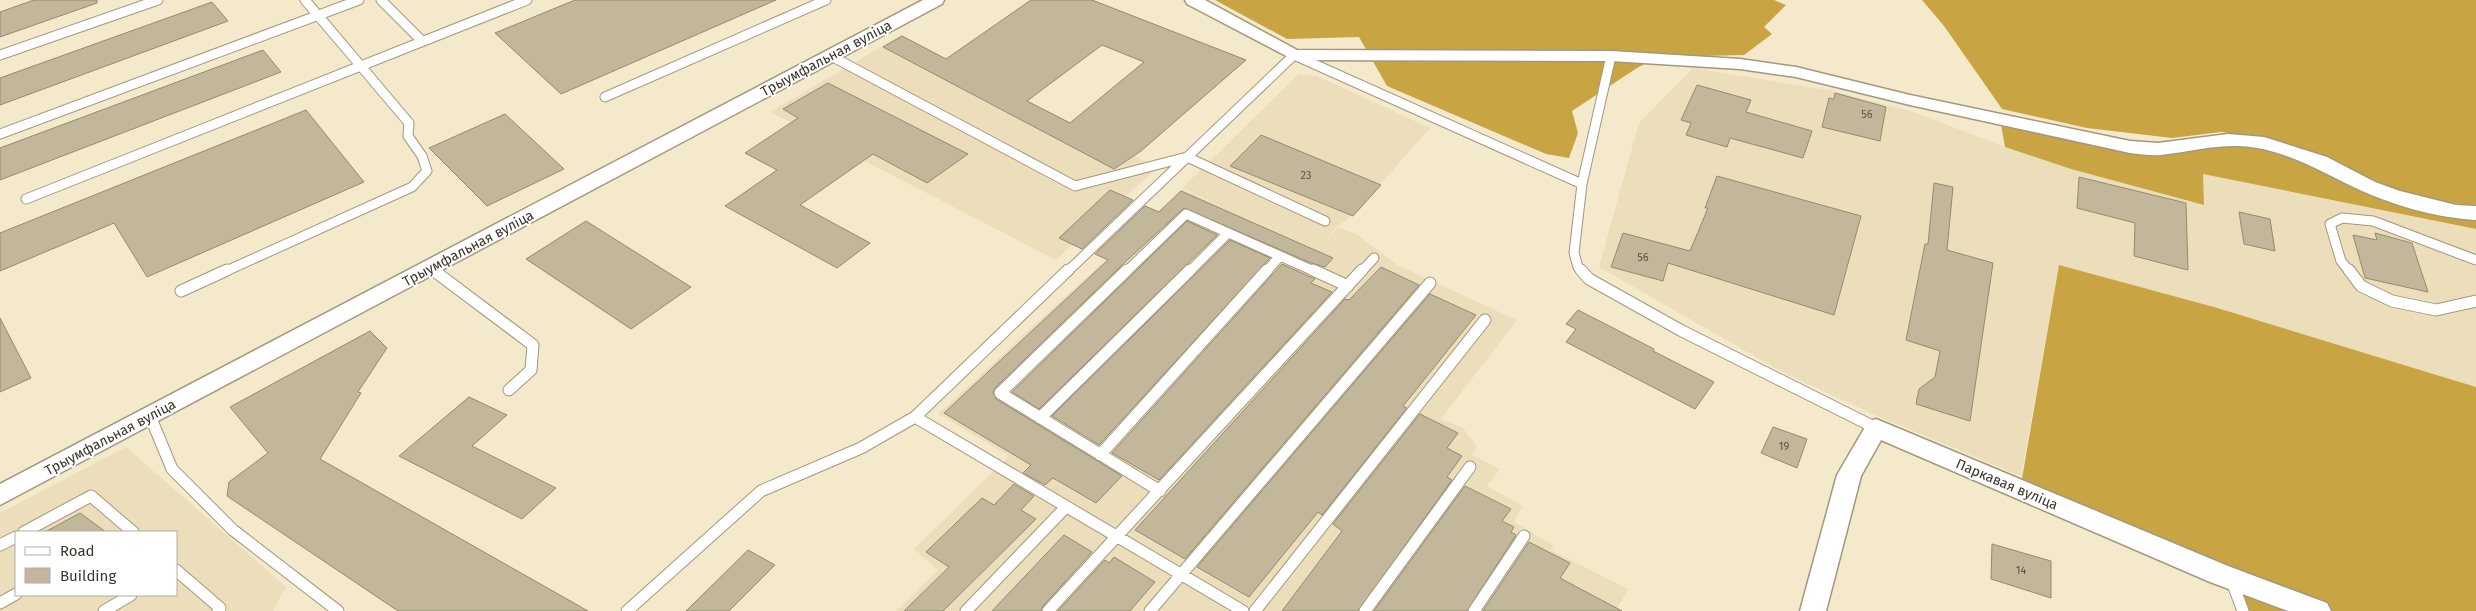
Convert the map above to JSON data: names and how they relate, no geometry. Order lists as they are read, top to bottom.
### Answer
{
  "streets": {
    "street": ["Трыумфальная вуліца", "Паркавая вуліца"]
  },
  "house_numbers": [
    "56",
    "23",
    "56",
    "19",
    "14"
  ],
  "legend": ["Road", "Building"]
}
